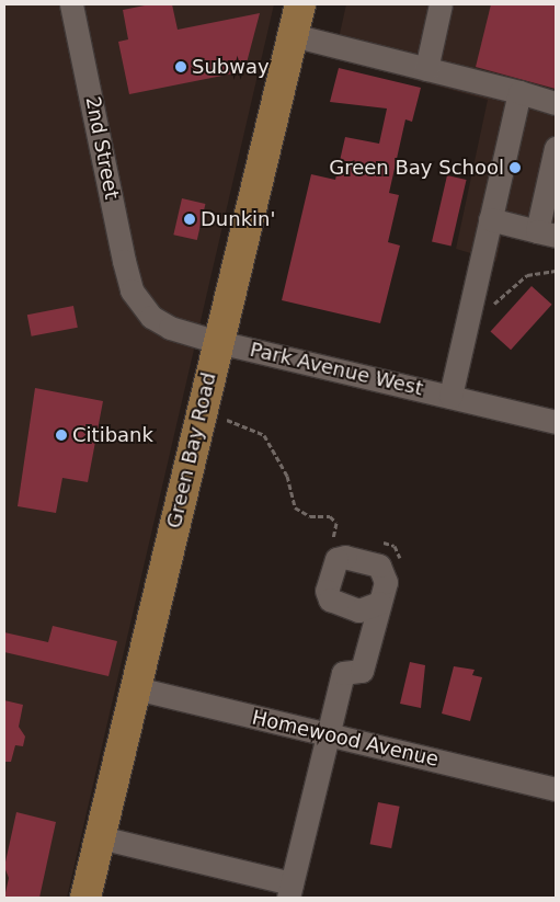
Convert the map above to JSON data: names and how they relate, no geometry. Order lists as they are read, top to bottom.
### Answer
{
  "streets": {
    "main road": ["Green Bay Road"],
    "street": ["2nd Street", "Park Avenue West", "Homewood Avenue"]
  },
  "crossings": [
    ["2nd Street", "Park Avenue West"],
    ["Park Avenue West", "Green Bay Road"],
    ["Green Bay Road", "Homewood Avenue"]
  ],
  "places": [
    "Subway",
    "Green Bay School",
    "Dunkin'",
    "Citibank"
  ]
}
